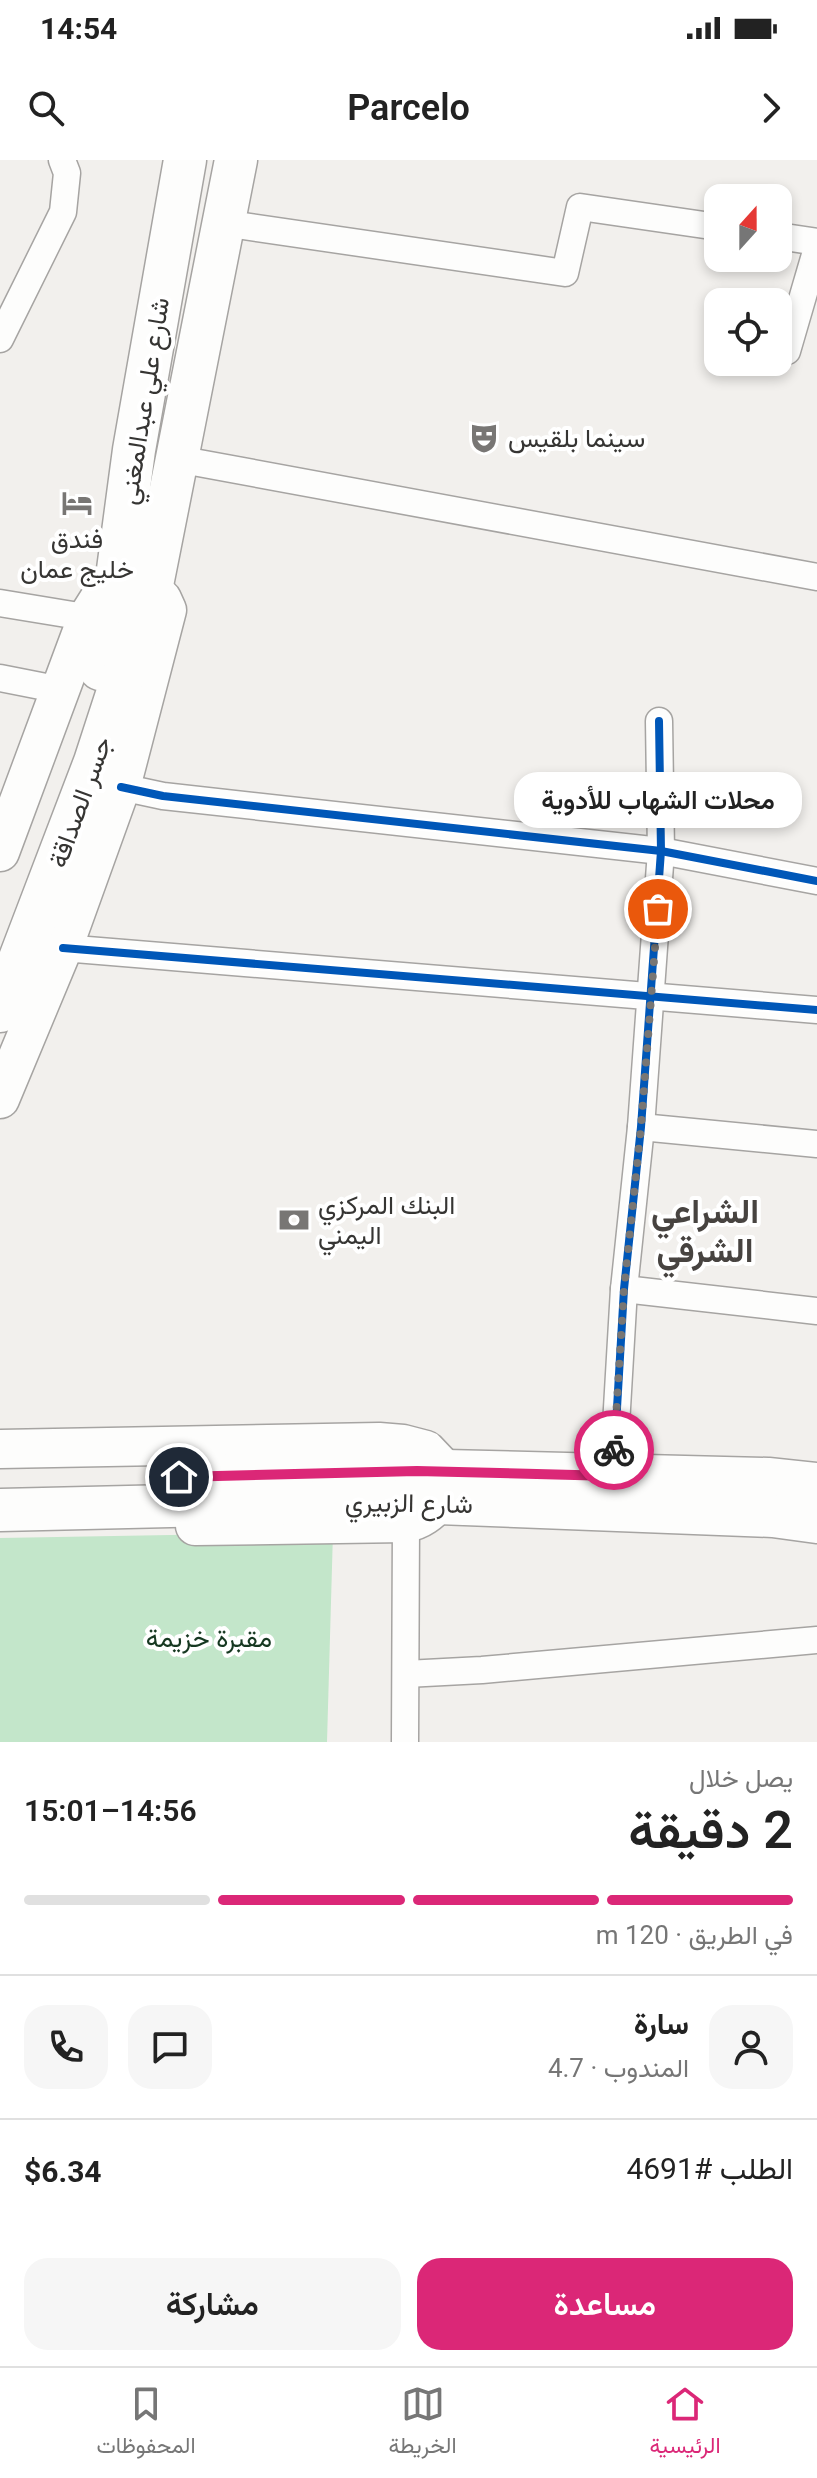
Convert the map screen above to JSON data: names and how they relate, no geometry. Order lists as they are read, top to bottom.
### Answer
{
  "streets": {
    "main road": ["شارع علي عبدالمغني", "جسر الصداقة", "شارع الزبيري"]
  },
  "crossings": [
    ["شارع علي عبدالمغني", "جسر الصداقة"]
  ],
  "districts": ["الشراعي الشرقي"],
  "parks": ["مقبرة خزيمة"],
  "places": {
    "theatre": ["سينما بلقيس"],
    "hotel": ["فندق خليج عمان"],
    "other": ["محلات الشهاب للأدوية"],
    "bank": ["البنك المركزي اليمني"]
  },
  "north": "top",
  "page": {
    "status": "14:54",
    "header": "Parcelo",
    "bubble": "محلات الشهاب للأدوية",
    "heading": ["2 دقيقة", "يصل خلال", "14:56–15:01"],
    "panel": [
      "سارة",
      "المندوب · 4.7",
      "الطلب #4691",
      "$6.34"
    ],
    "bar": "في الطريق · 120 m",
    "buttons": ["مساعدة", "مشاركة"],
    "tabs": ["الرئيسية", "الخريطة", "المحفوظات"]
  }
}
